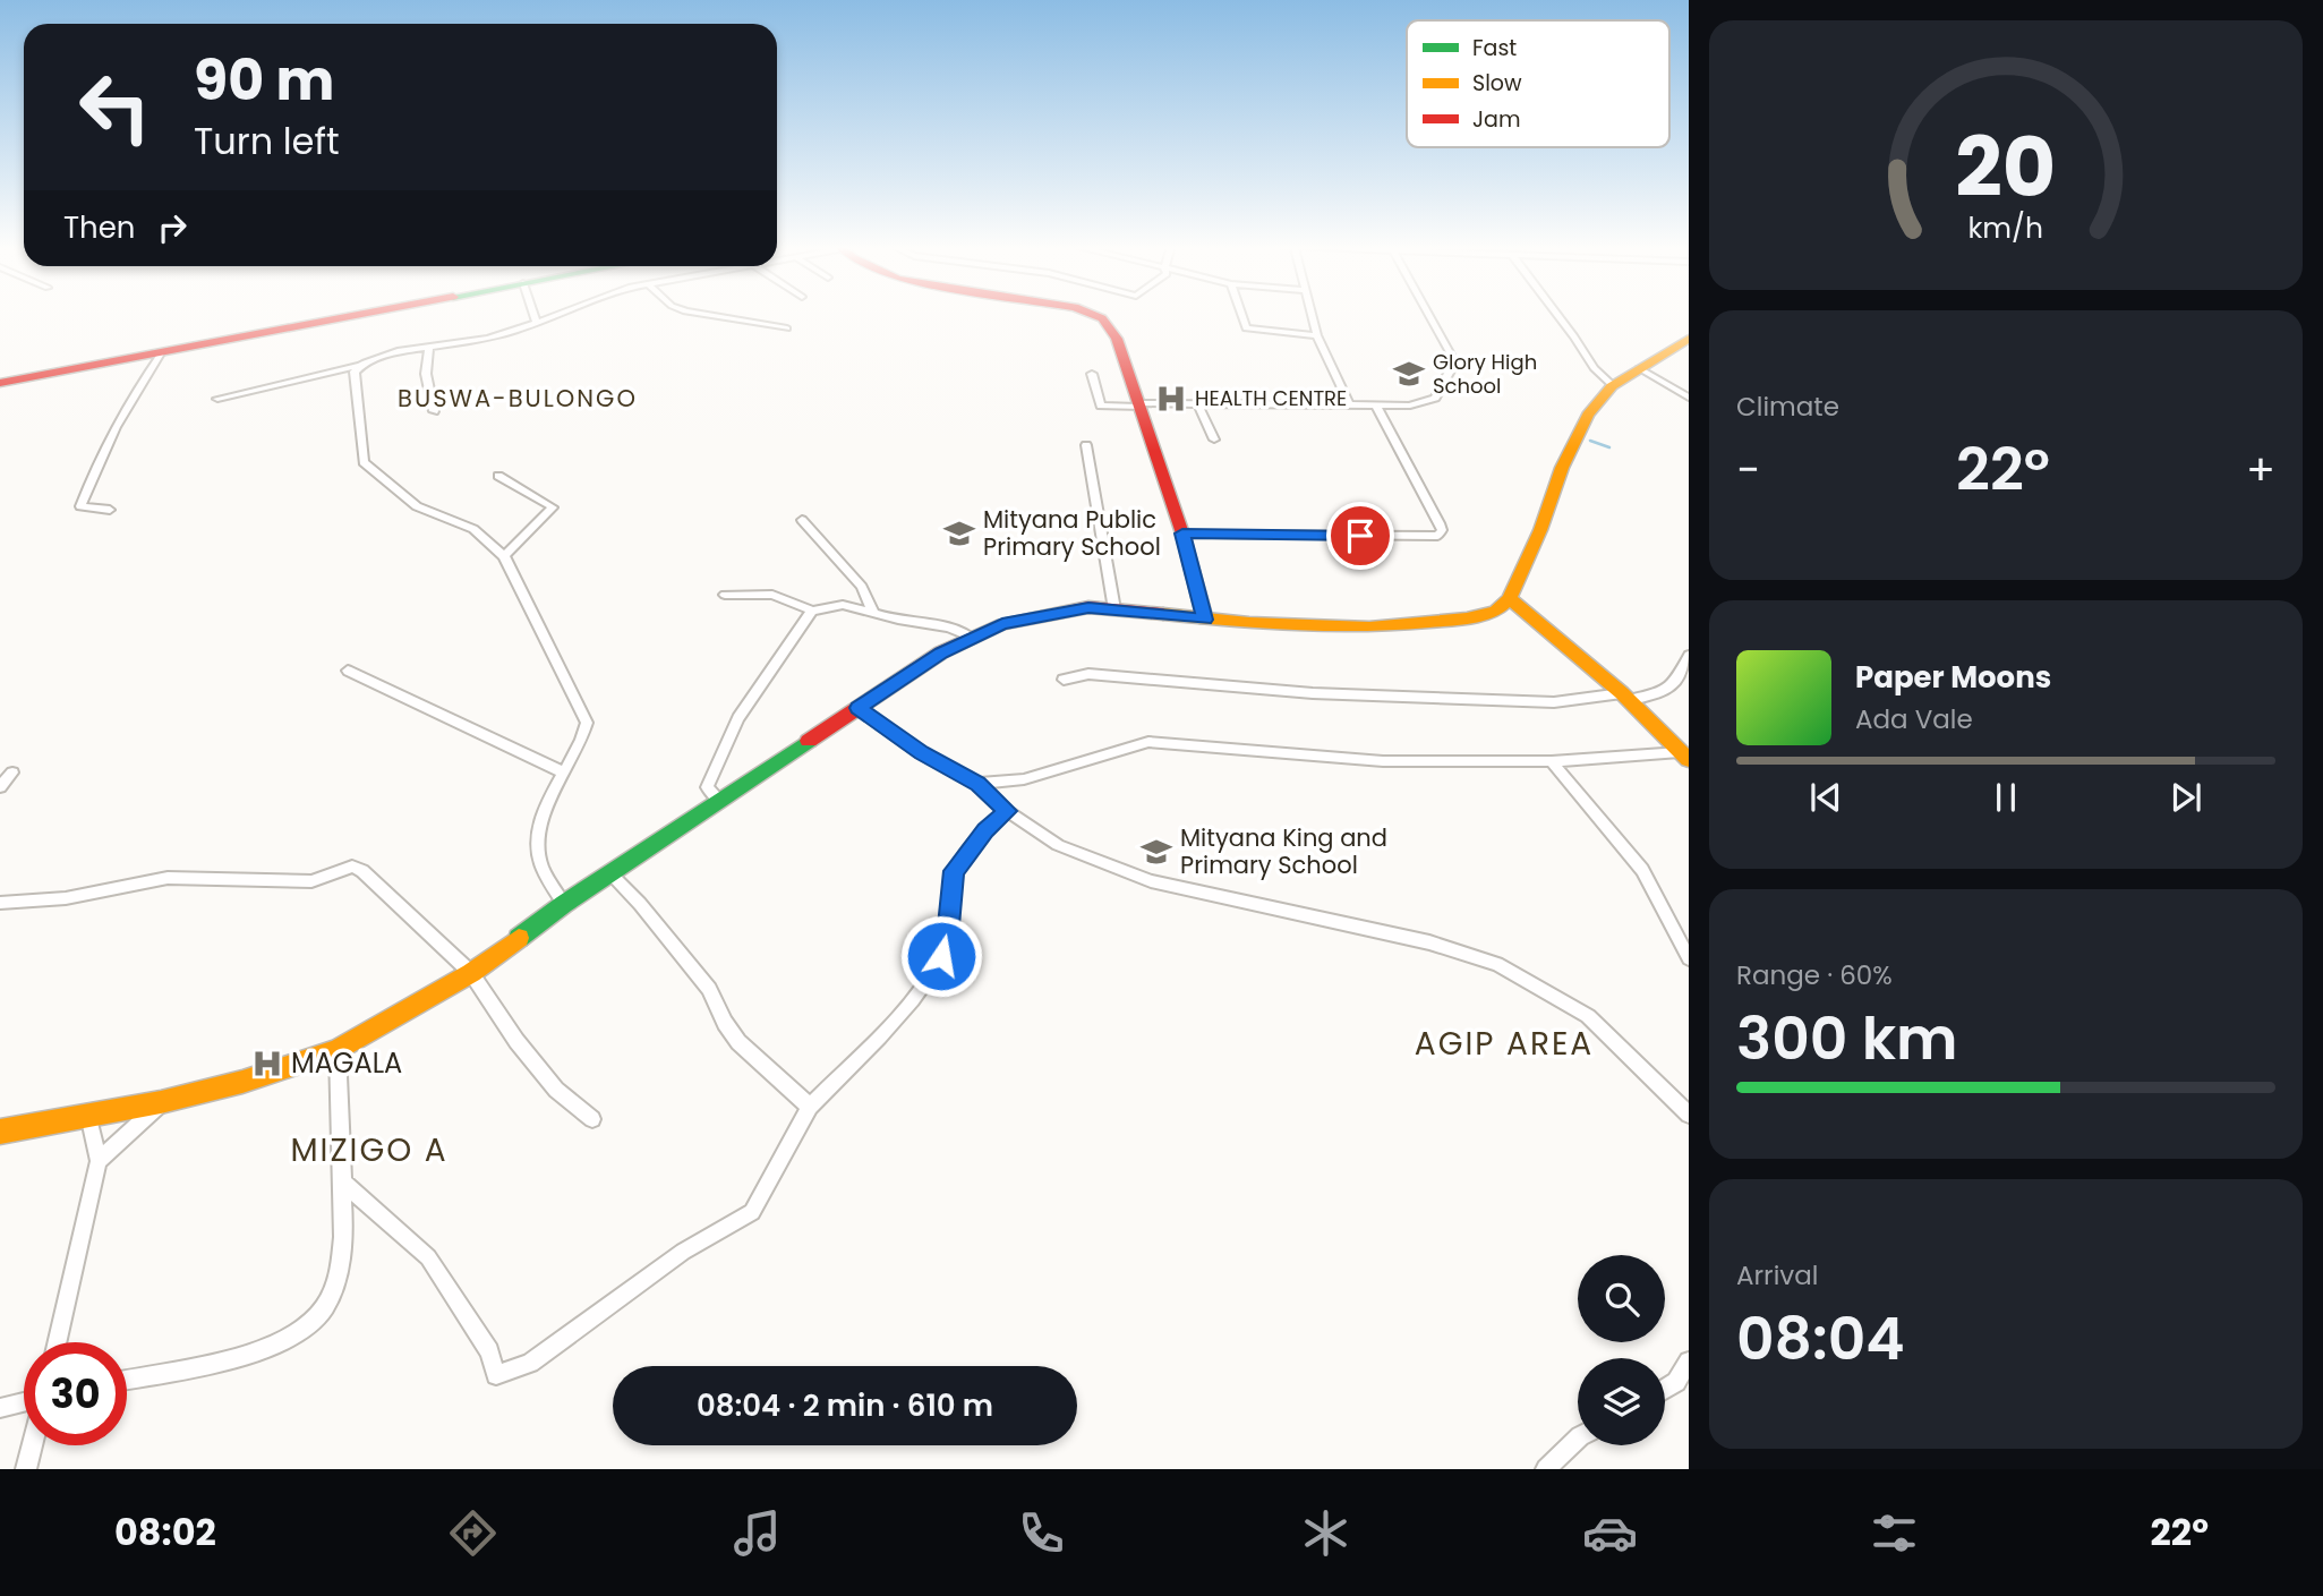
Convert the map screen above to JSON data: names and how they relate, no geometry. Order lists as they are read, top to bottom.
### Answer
{
  "districts": ["BUSWA-BULONGO", "AGIP AREA", "MIZIGO A"],
  "places": {
    "school or university": ["Glory High School", "Mityana Public Primary School", "Mityana King and Primary School"],
    "hospital": ["HEALTH CENTRE", "MAGALA"]
  },
  "legend": ["Fast", "Slow", "Jam"],
  "page": {
    "turn": ["90 m", "Turn left"],
    "then": "Then",
    "tile": [
      "Climate",
      ["Range · 60%", "300 km"],
      ["Arrival", "08:04"]
    ],
    "heat": ["−", "22°", "+"],
    "song": ["Paper Moons", "Ada Vale"],
    "limit": "30",
    "trip": "08:04 · 2 min · 610 m",
    "tabs": ["08:02", "22°"],
    "gauge": ["20", "km/h"]
  }
}
